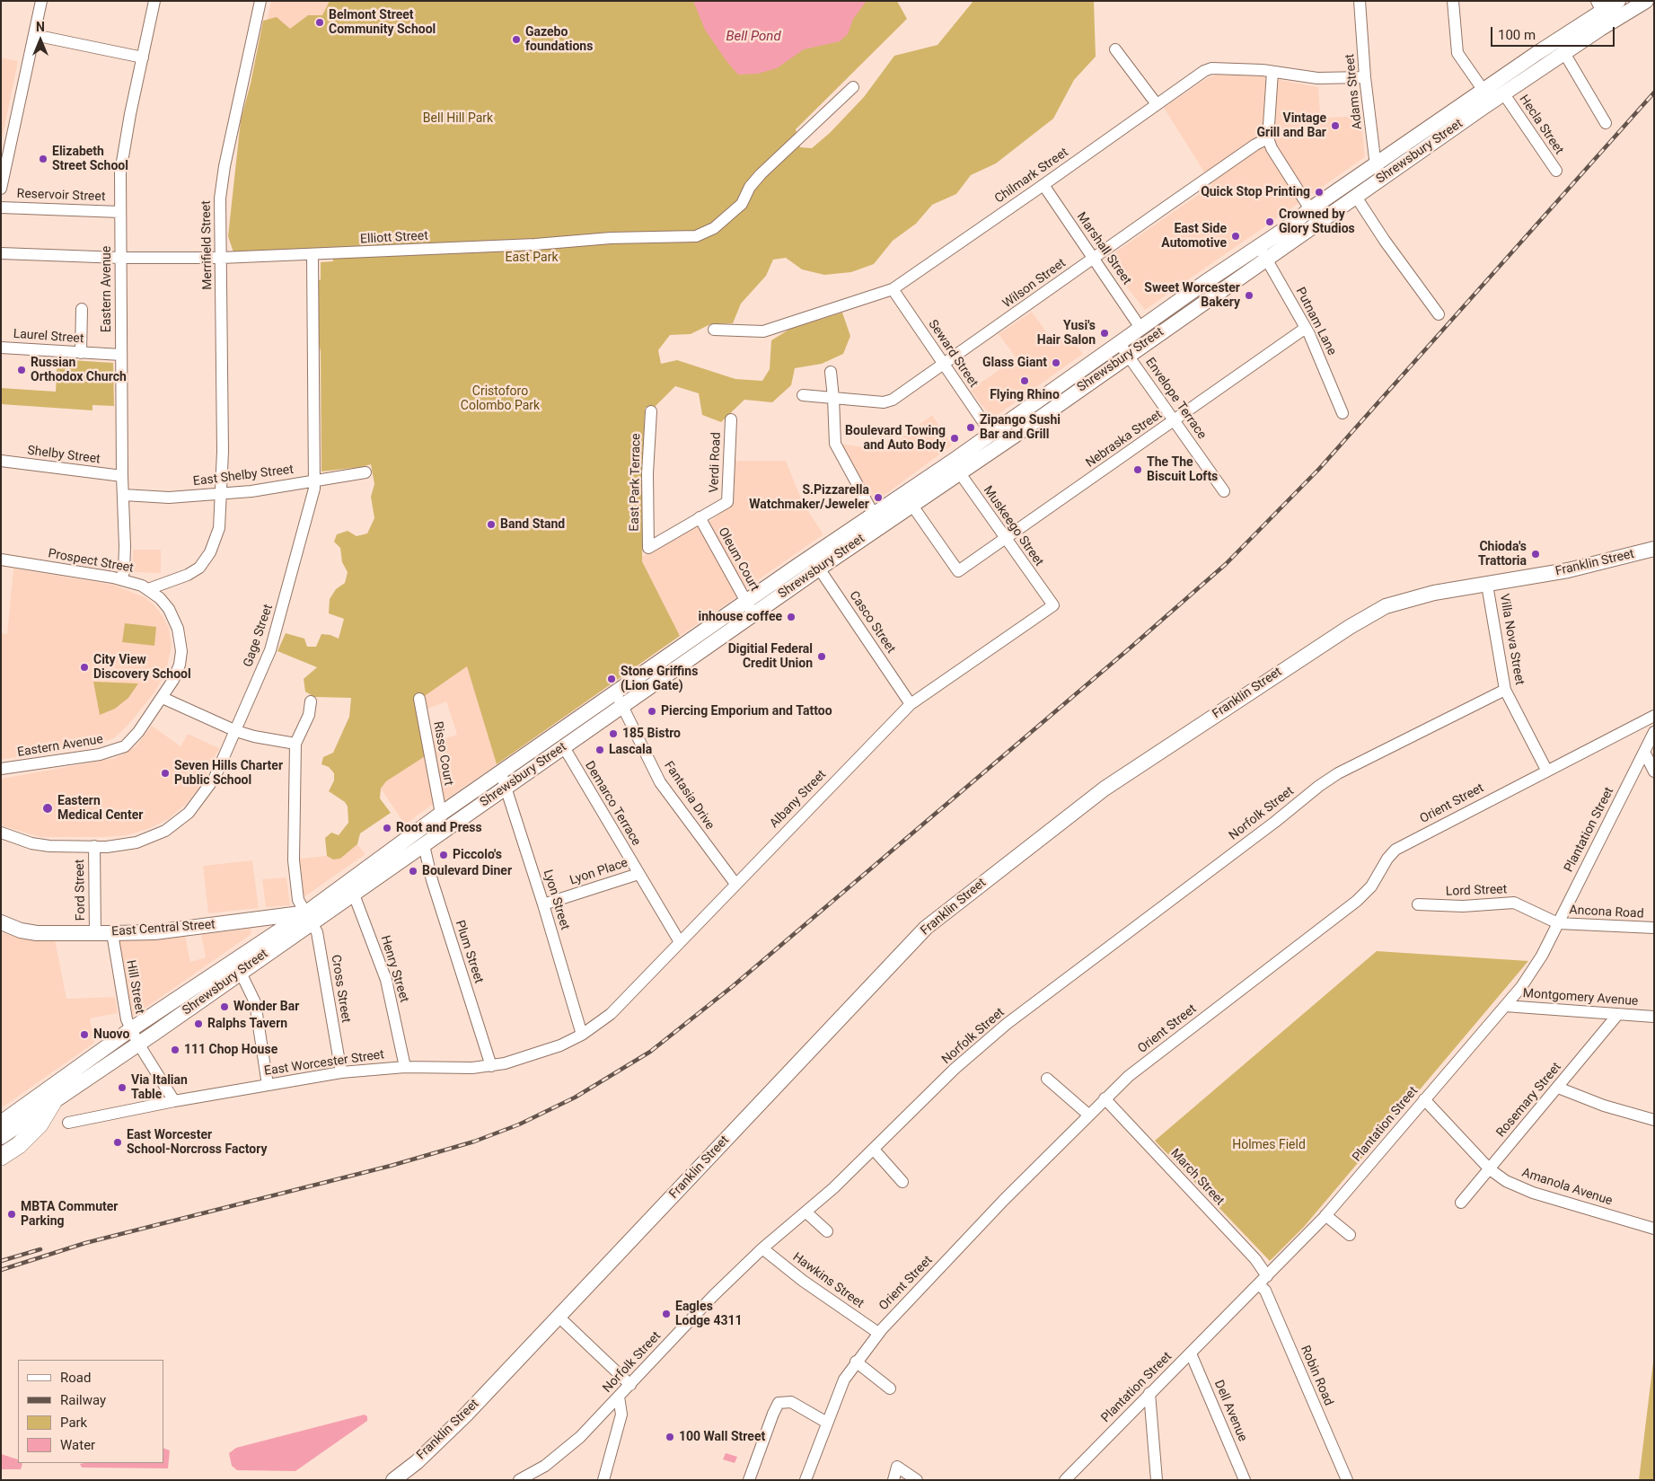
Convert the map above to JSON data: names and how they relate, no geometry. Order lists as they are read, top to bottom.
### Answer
{
  "streets": {
    "main road": ["Shrewsbury Street", "Franklin Street", "East Central Street"],
    "street": [
      "Adams Street",
      "Hecla Street",
      "Chilmark Street",
      "Reservoir Street",
      "Elliott Street",
      "Merrifield Street",
      "Marshall Street",
      "Wilson Street",
      "Eastern Avenue",
      "Putnam Lane",
      "Laurel Street",
      "Seward Street",
      "Envelope Terrace",
      "Nebraska Street",
      "Shelby Street",
      "Verdi Road",
      "East Shelby Street",
      "East Park Terrace",
      "Muskeego Street",
      "Oleum Court",
      "Prospect Street",
      "Casco Street",
      "Gage Street",
      "Villa Nova Street",
      "Risso Court",
      "Fantasia Drive",
      "Albany Street",
      "Demarco Terrace",
      "Orient Street",
      "Norfolk Street",
      "Plantation Street",
      "Lyon Place",
      "Ford Street",
      "Lord Street",
      "Lyon Street",
      "Ancona Road",
      "Plum Street",
      "Henry Street",
      "Hill Street",
      "Cross Street",
      "Montgomery Avenue",
      "East Worcester Street",
      "Rosemary Street",
      "March Street",
      "Amanola Avenue",
      "Hawkins Street",
      "Robin Road",
      "Dell Avenue"
    ]
  },
  "crossings": [
    ["Adams Street", "Shrewsbury Street"],
    ["Adams Street", "Chilmark Street"],
    ["Hecla Street", "Shrewsbury Street"],
    ["Shrewsbury Street", "Marshall Street"],
    ["Shrewsbury Street", "Putnam Lane"],
    ["Shrewsbury Street", "Seward Street"],
    ["Shrewsbury Street", "Envelope Terrace"],
    ["Shrewsbury Street", "Nebraska Street"],
    ["Shrewsbury Street", "Muskeego Street"],
    ["Shrewsbury Street", "Oleum Court"],
    ["Shrewsbury Street", "Casco Street"],
    ["Shrewsbury Street", "Risso Court"],
    ["Shrewsbury Street", "Fantasia Drive"],
    ["Shrewsbury Street", "Demarco Terrace"],
    ["Shrewsbury Street", "Lyon Street"],
    ["Shrewsbury Street", "East Central Street"],
    ["Shrewsbury Street", "Plum Street"],
    ["Shrewsbury Street", "Henry Street"],
    ["Shrewsbury Street", "Hill Street"],
    ["Shrewsbury Street", "Cross Street"],
    ["Chilmark Street", "Marshall Street"],
    ["Chilmark Street", "Seward Street"],
    ["Reservoir Street", "Eastern Avenue"],
    ["Elliott Street", "Merrifield Street"],
    ["Elliott Street", "Eastern Avenue"],
    ["Elliott Street", "Gage Street"],
    ["Merrifield Street", "East Shelby Street"],
    ["Marshall Street", "Wilson Street"],
    ["Wilson Street", "Seward Street"],
    ["Eastern Avenue", "Laurel Street"],
    ["Eastern Avenue", "Shelby Street"],
    ["Eastern Avenue", "East Shelby Street"],
    ["Eastern Avenue", "Prospect Street"],
    ["Putnam Lane", "Nebraska Street"],
    ["Envelope Terrace", "Nebraska Street"],
    ["Nebraska Street", "Muskeego Street"],
    ["Verdi Road", "East Park Terrace"],
    ["Verdi Road", "Oleum Court"],
    ["East Shelby Street", "Gage Street"],
    ["East Park Terrace", "Oleum Court"],
    ["Muskeego Street", "Albany Street"],
    ["Franklin Street", "Villa Nova Street"],
    ["Casco Street", "Albany Street"],
    ["Gage Street", "Ford Street"],
    ["Villa Nova Street", "Orient Street"],
    ["Villa Nova Street", "Norfolk Street"],
    ["Fantasia Drive", "Albany Street"],
    ["Albany Street", "Lyon Place"],
    ["Albany Street", "Lyon Street"],
    ["Albany Street", "East Worcester Street"],
    ["Demarco Terrace", "Lyon Place"],
    ["Orient Street", "March Street"],
    ["Orient Street", "Hawkins Street"],
    ["Norfolk Street", "Hawkins Street"],
    ["Plantation Street", "Lord Street"],
    ["Plantation Street", "Ancona Road"],
    ["Plantation Street", "Montgomery Avenue"],
    ["Plantation Street", "March Street"],
    ["Plantation Street", "Amanola Avenue"],
    ["Plantation Street", "Robin Road"],
    ["Plantation Street", "Dell Avenue"],
    ["Lyon Place", "Lyon Street"],
    ["Ford Street", "East Central Street"],
    ["Lord Street", "Ancona Road"],
    ["Lyon Street", "East Worcester Street"],
    ["East Central Street", "Hill Street"],
    ["East Central Street", "Cross Street"],
    ["Plum Street", "East Worcester Street"],
    ["Henry Street", "East Worcester Street"],
    ["Hill Street", "East Worcester Street"],
    ["Cross Street", "East Worcester Street"],
    ["Montgomery Avenue", "Rosemary Street"],
    ["Rosemary Street", "Amanola Avenue"],
    ["March Street", "Robin Road"]
  ],
  "water": ["Bell Pond"],
  "parks": [
    "Bell Hill Park",
    "East Park",
    "Cristoforo Colombo Park",
    "Holmes Field"
  ],
  "places": [
    "Belmont Street Community School",
    "Gazebo foundations",
    "Vintage Grill and Bar",
    "Elizabeth Street School",
    "Quick Stop Printing",
    "Crowned by Glory Studios",
    "East Side Automotive",
    "Sweet Worcester Bakery",
    "Yusi's Hair Salon",
    "Glass Giant",
    "Russian Orthodox Church",
    "Flying Rhino",
    "Zipango Sushi Bar and Grill",
    "Boulevard Towing and Auto Body",
    "The The Biscuit Lofts",
    "S.Pizzarella Watchmaker/Jeweler",
    "Band Stand",
    "Chioda's Trattoria",
    "inhouse coffee",
    "Digitial Federal Credit Union",
    "City View Discovery School",
    "Stone Griffins (Lion Gate)",
    "Piercing Emporium and Tattoo",
    "185 Bistro",
    "Lascala",
    "Seven Hills Charter Public School",
    "Eastern Medical Center",
    "Root and Press",
    "Piccolo's",
    "Boulevard Diner",
    "Wonder Bar",
    "Ralphs Tavern",
    "Nuovo",
    "111 Chop House",
    "Via Italian Table",
    "East Worcester School-Norcross Factory",
    "MBTA Commuter Parking",
    "Eagles Lodge 4311",
    "100 Wall Street"
  ],
  "legend": [
    "Road",
    "Railway",
    "Park",
    "Water"
  ],
  "scale_bar": "100 m",
  "north": "top"
}
